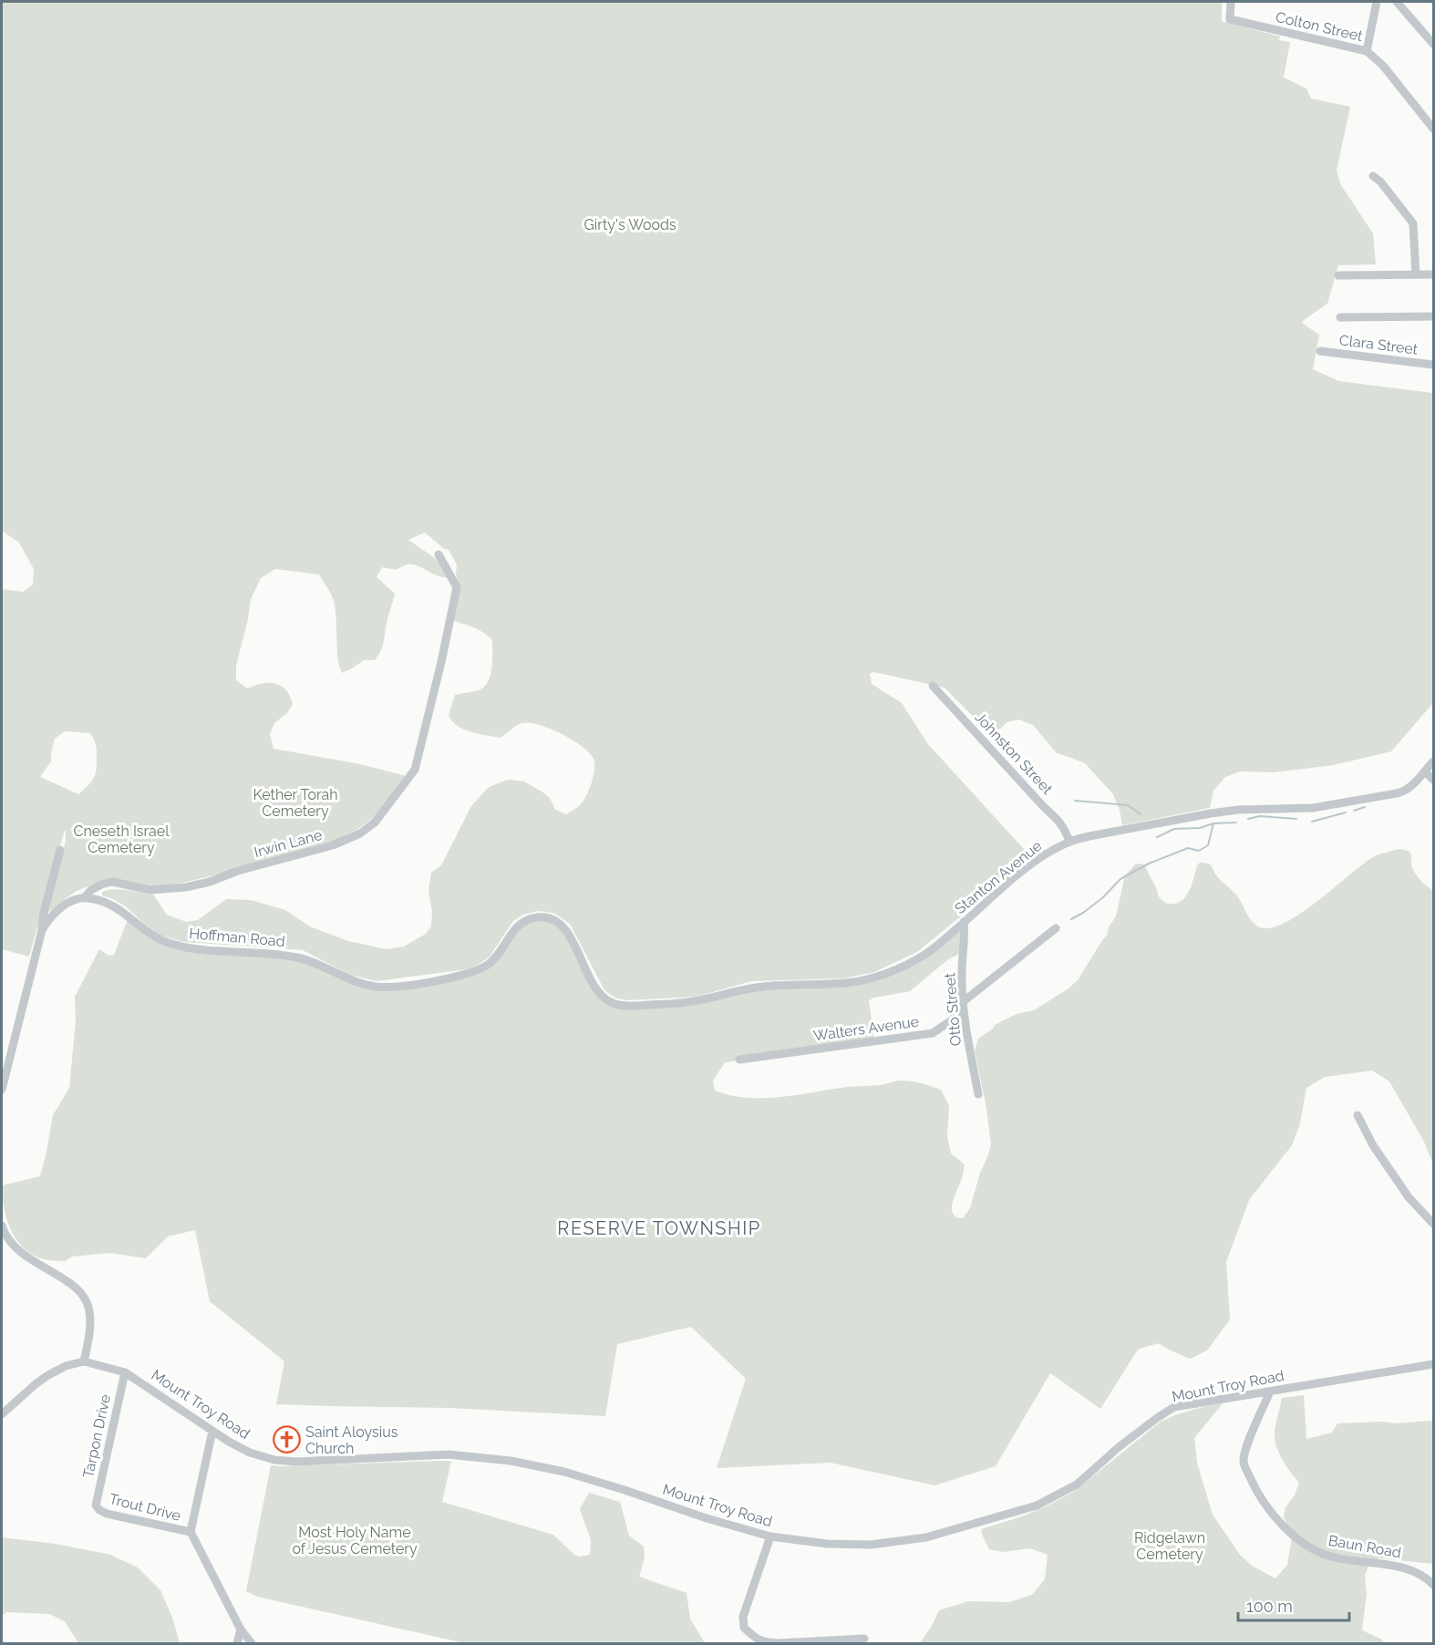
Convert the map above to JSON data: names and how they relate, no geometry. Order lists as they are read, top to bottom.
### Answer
{
  "streets": {
    "street": [
      "Colton Street",
      "Clara Street",
      "Johnston Street",
      "Irwin Lane",
      "Stanton Avenue",
      "Hoffman Road",
      "Otto Street",
      "Walters Avenue",
      "Mount Troy Road",
      "Tarpon Drive",
      "Trout Drive",
      "Baun Road"
    ]
  },
  "crossings": [
    ["Johnston Street", "Stanton Avenue"],
    ["Irwin Lane", "Hoffman Road"],
    ["Stanton Avenue", "Hoffman Road"],
    ["Stanton Avenue", "Otto Street"],
    ["Otto Street", "Walters Avenue"],
    ["Mount Troy Road", "Tarpon Drive"],
    ["Mount Troy Road", "Baun Road"],
    ["Tarpon Drive", "Trout Drive"]
  ],
  "districts": ["RESERVE TOWNSHIP"],
  "parks": [
    "Girty's Woods",
    "Kether Torah Cemetery",
    "Cneseth Israel Cemetery",
    "Most Holy Name of Jesus Cemetery",
    "Ridgelawn Cemetery"
  ],
  "places": {
    "church": ["Saint Aloysius Church"]
  },
  "scale_bar": "100 m"
}
